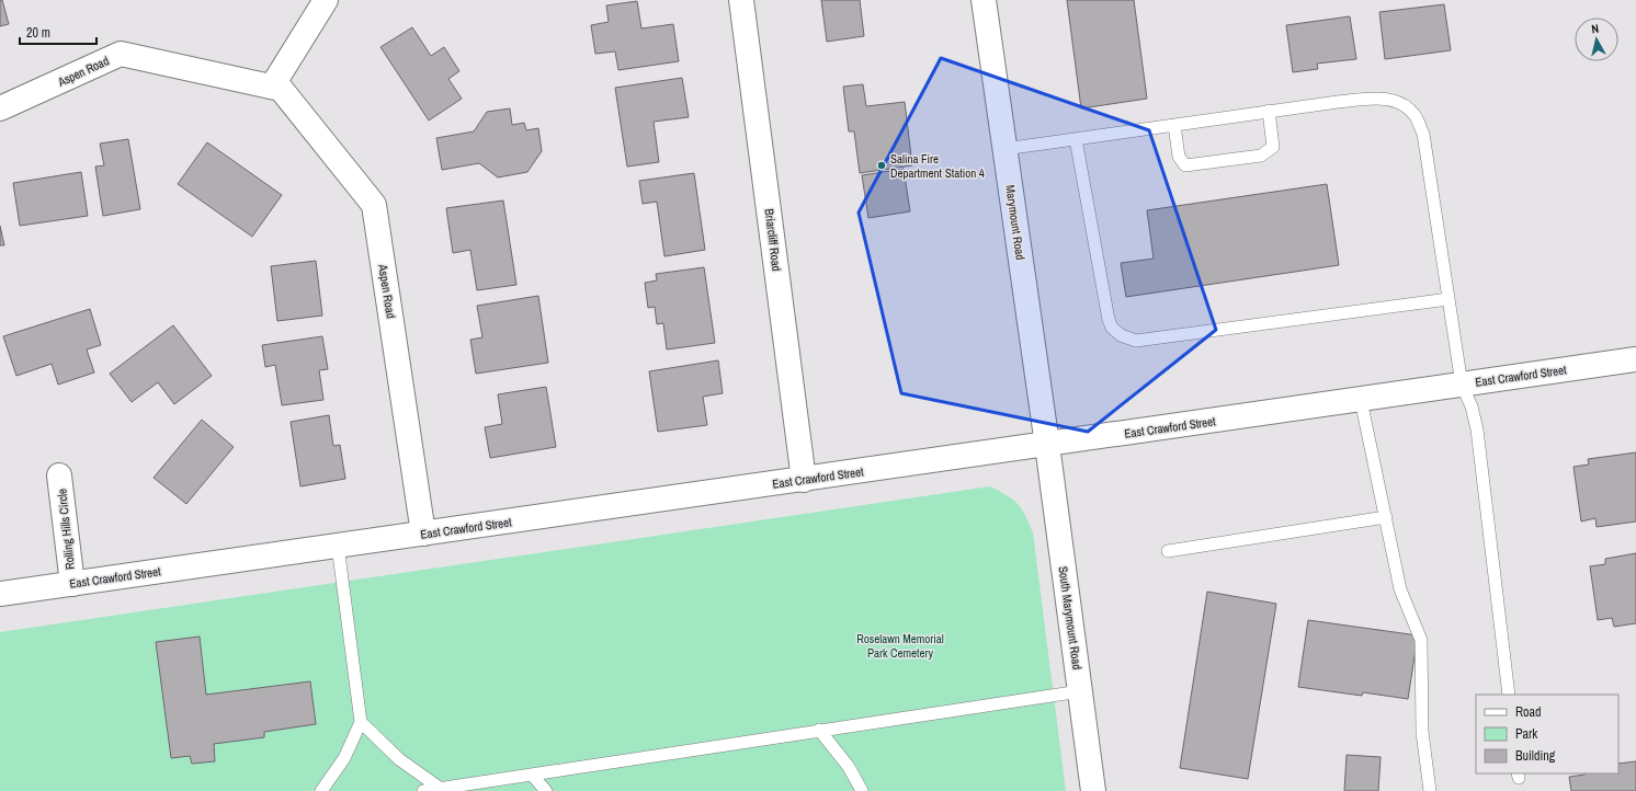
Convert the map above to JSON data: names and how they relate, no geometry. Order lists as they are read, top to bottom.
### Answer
{
  "streets": {
    "street": [
      "Aspen Road",
      "Marymount Road",
      "Briarcliff Road",
      "East Crawford Street",
      "Rolling Hills Circle",
      "South Marymount Road"
    ]
  },
  "crossings": [
    ["Aspen Road", "East Crawford Street"],
    ["Marymount Road", "East Crawford Street"],
    ["Marymount Road", "South Marymount Road"],
    ["Briarcliff Road", "East Crawford Street"],
    ["East Crawford Street", "Rolling Hills Circle"],
    ["East Crawford Street", "South Marymount Road"]
  ],
  "parks": ["Roselawn Memorial Park Cemetery"],
  "places": ["Salina Fire Department Station 4"],
  "legend": ["Road", "Park", "Building"],
  "scale_bar": "20 m",
  "north": "top"
}
